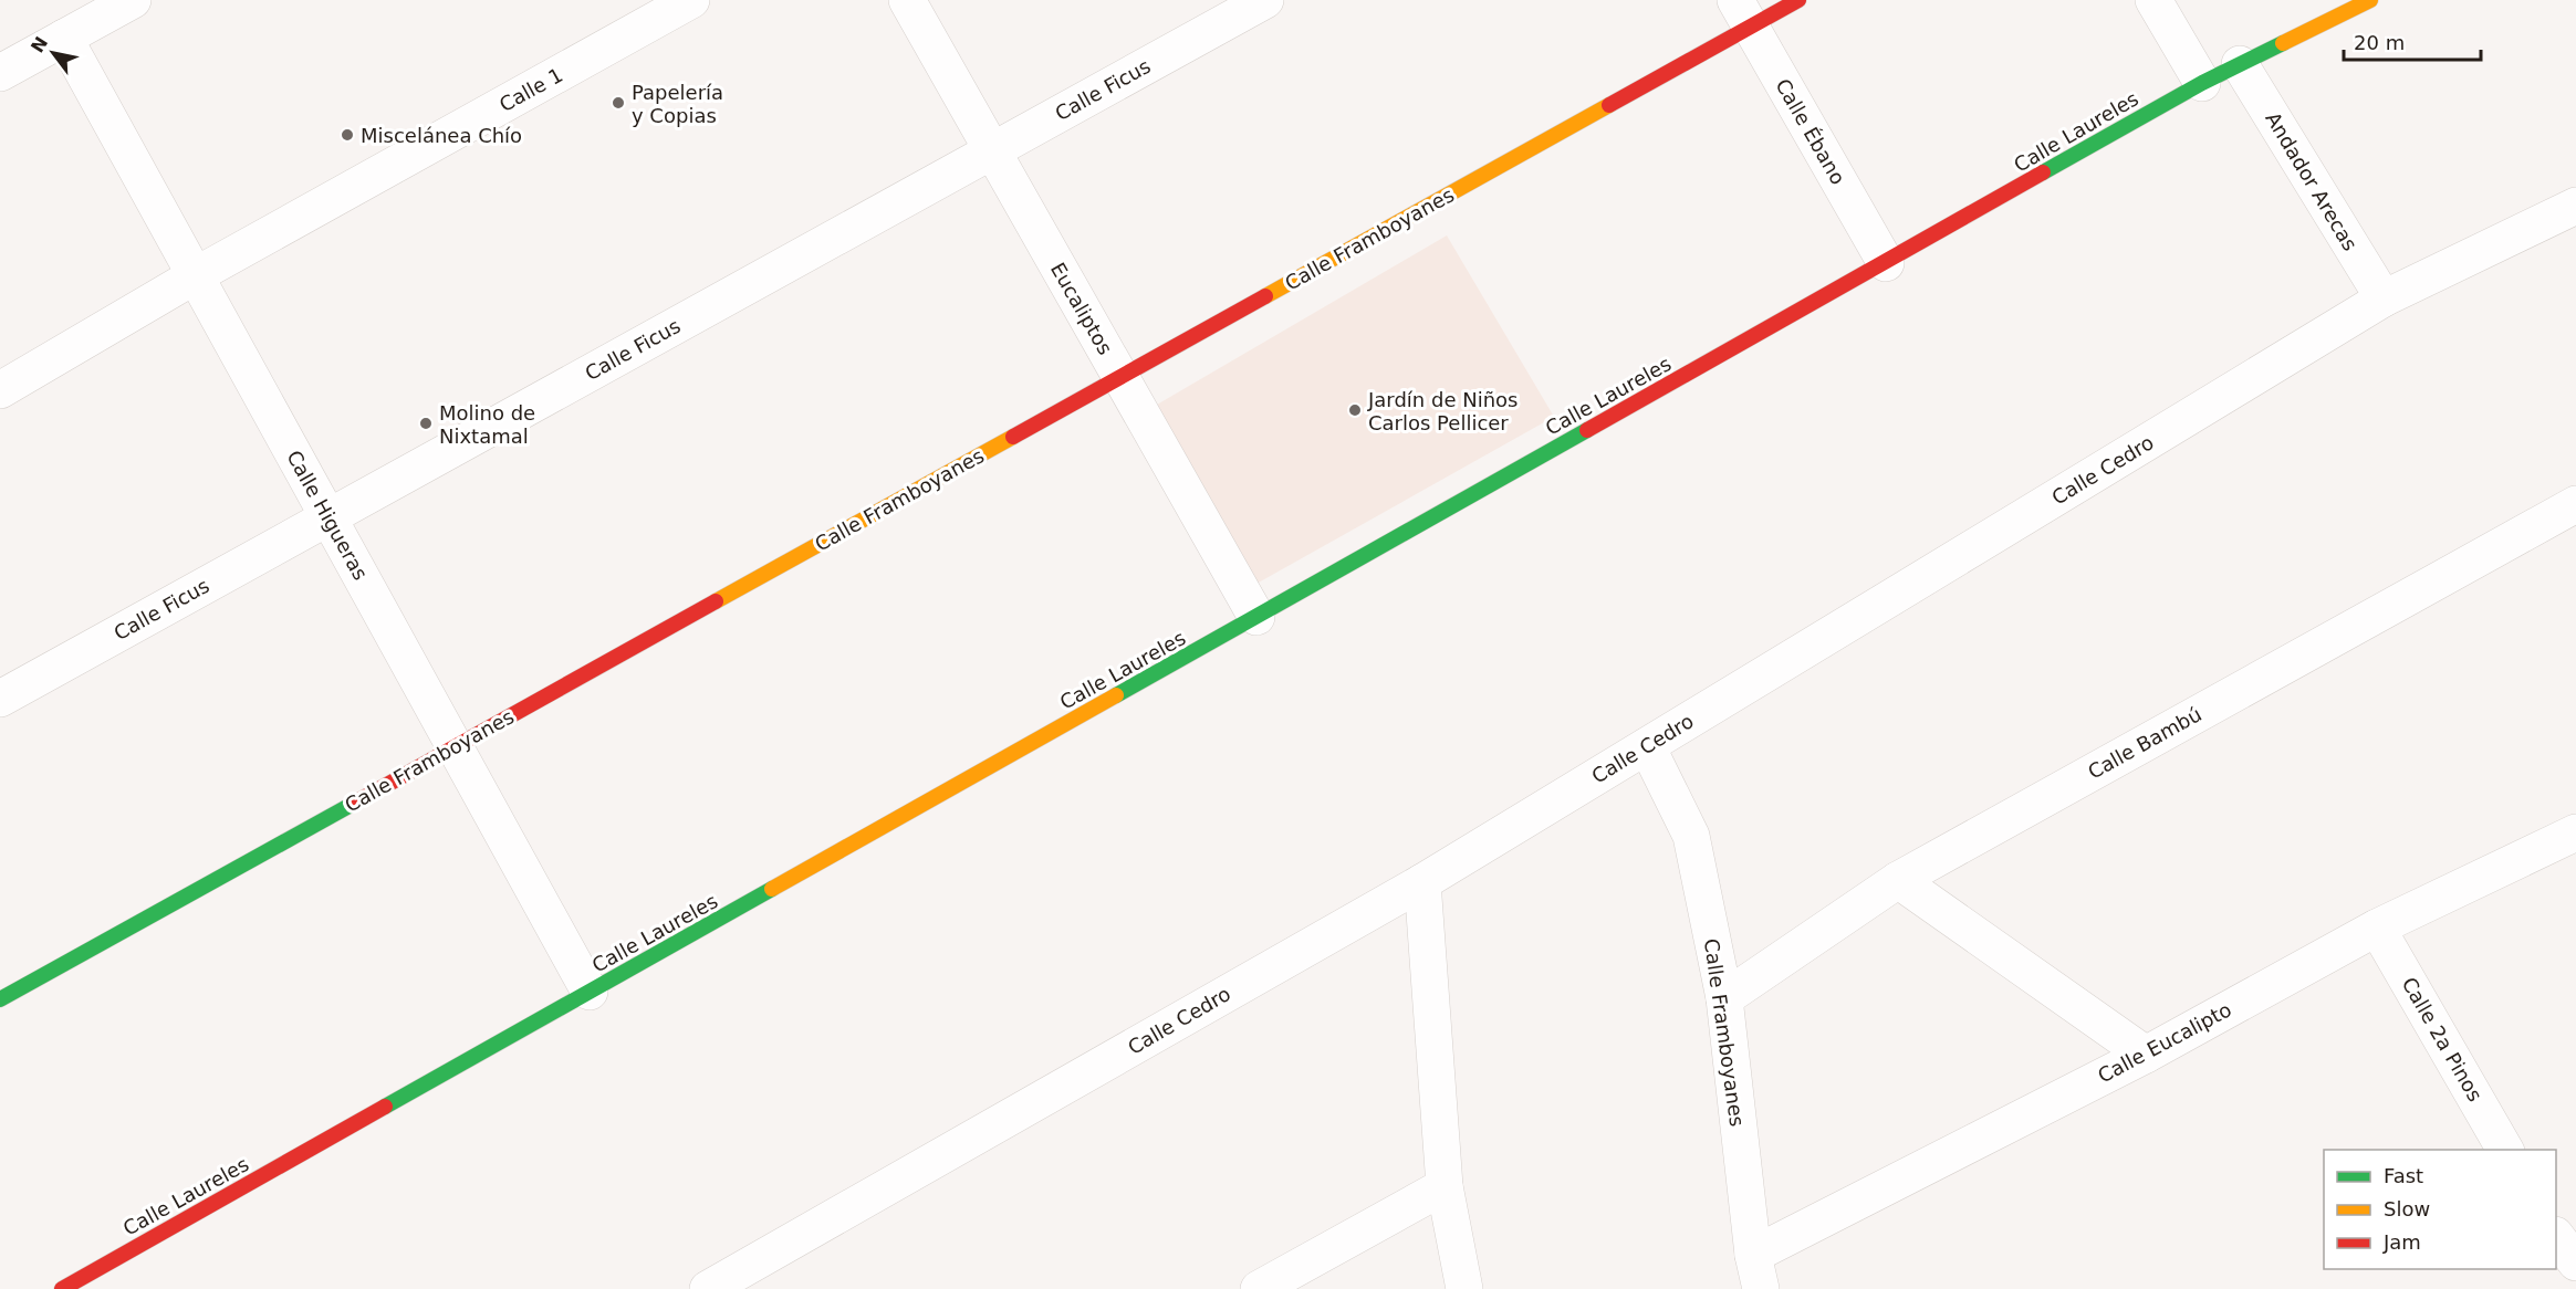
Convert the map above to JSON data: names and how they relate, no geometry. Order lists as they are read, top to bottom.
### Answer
{
  "streets": {
    "street": [
      "Calle 1",
      "Calle Ficus",
      "Calle Ébano",
      "Calle Laureles",
      "Andador Arecas",
      "Calle Framboyanes",
      "Eucaliptos",
      "Calle Cedro",
      "Calle Higueras",
      "Calle Bambú",
      "Calle 2a Pinos",
      "Calle Eucalipto"
    ]
  },
  "crossings": [
    ["Calle 1", "Calle Higueras"],
    ["Calle Ficus", "Eucaliptos"],
    ["Calle Ficus", "Calle Higueras"],
    ["Calle Ébano", "Calle Laureles"],
    ["Calle Ébano", "Calle Framboyanes"],
    ["Calle Laureles", "Andador Arecas"],
    ["Calle Laureles", "Eucaliptos"],
    ["Calle Laureles", "Calle Higueras"],
    ["Andador Arecas", "Calle Cedro"],
    ["Calle Framboyanes", "Eucaliptos"],
    ["Calle Framboyanes", "Calle Cedro"],
    ["Calle Framboyanes", "Calle Higueras"],
    ["Calle Framboyanes", "Calle Bambú"],
    ["Calle Framboyanes", "Calle Eucalipto"],
    ["Calle 2a Pinos", "Calle Eucalipto"]
  ],
  "places": [
    "Papelería y Copias",
    "Miscelánea Chío",
    "Jardín de Niños Carlos Pellicer",
    "Molino de Nixtamal"
  ],
  "legend": ["Fast", "Slow", "Jam"],
  "scale_bar": "20 m",
  "north": "top left"
}
